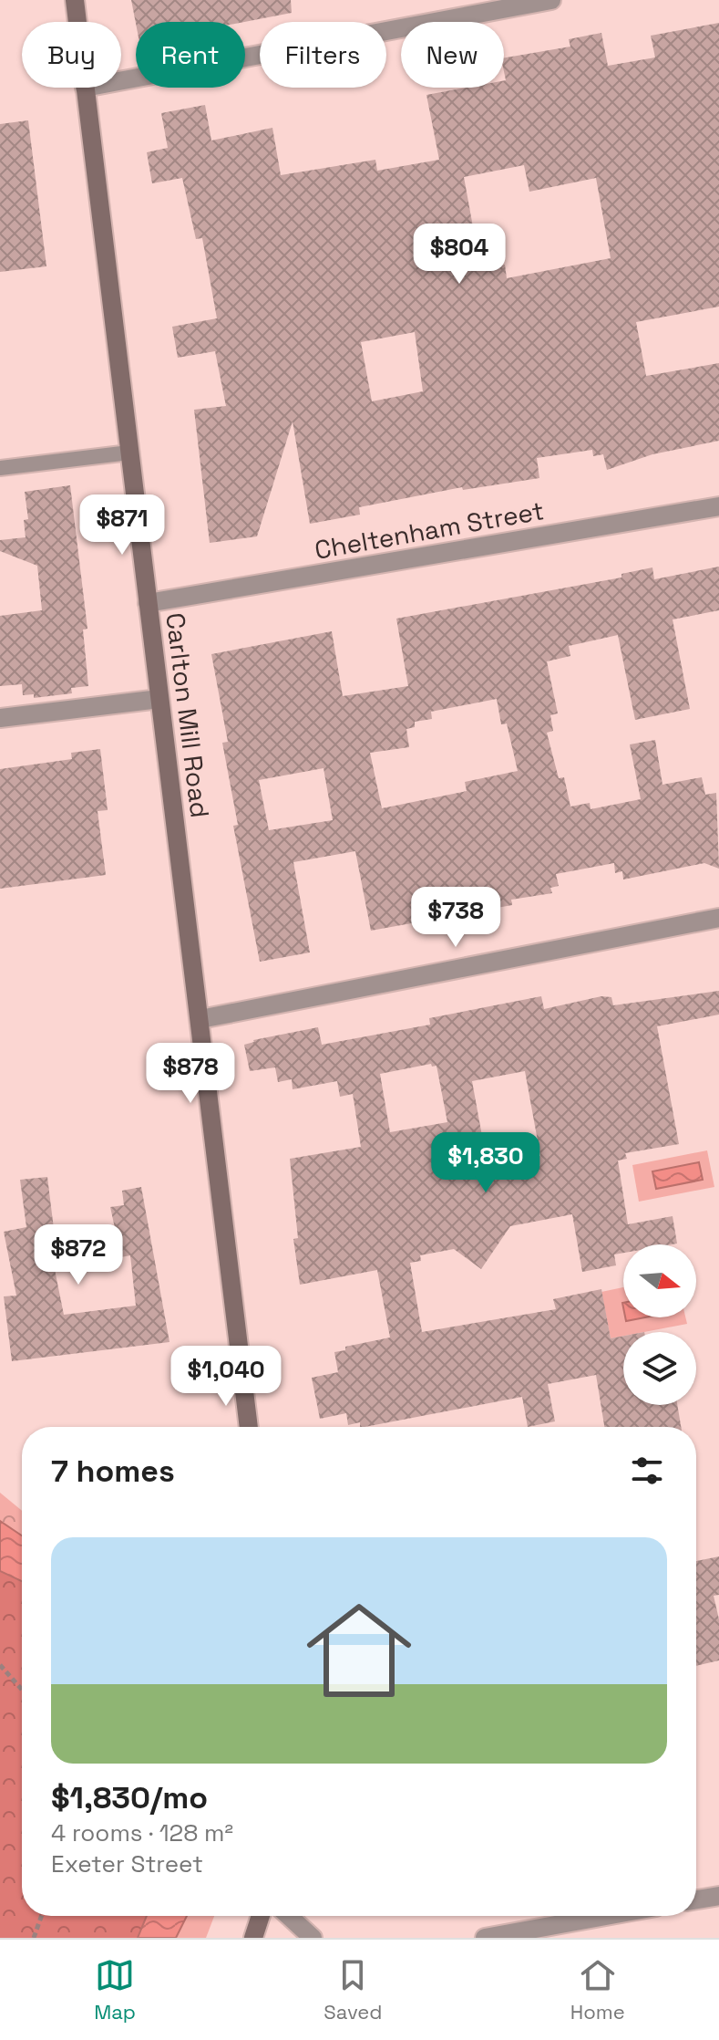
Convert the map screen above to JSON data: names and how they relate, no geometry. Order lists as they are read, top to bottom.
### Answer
{
  "streets": {
    "main road": ["Carlton Mill Road"],
    "street": ["Cheltenham Street"]
  },
  "crossings": [
    ["Cheltenham Street", "Carlton Mill Road"]
  ],
  "north": "right",
  "page": {
    "chip": [
      "Buy",
      "Rent",
      "Filters",
      "New"
    ],
    "price": [
      "$804",
      "$871",
      "$738",
      "$878",
      "$1,830",
      "$872",
      "$1,040"
    ],
    "heading": "7 homes",
    "list": [
      {
        "name": "$1,830/mo",
        "note": "4 rooms · 128 m² · Exeter Street"
      }
    ],
    "tabs": ["Map", "Saved", "Home"]
  }
}
